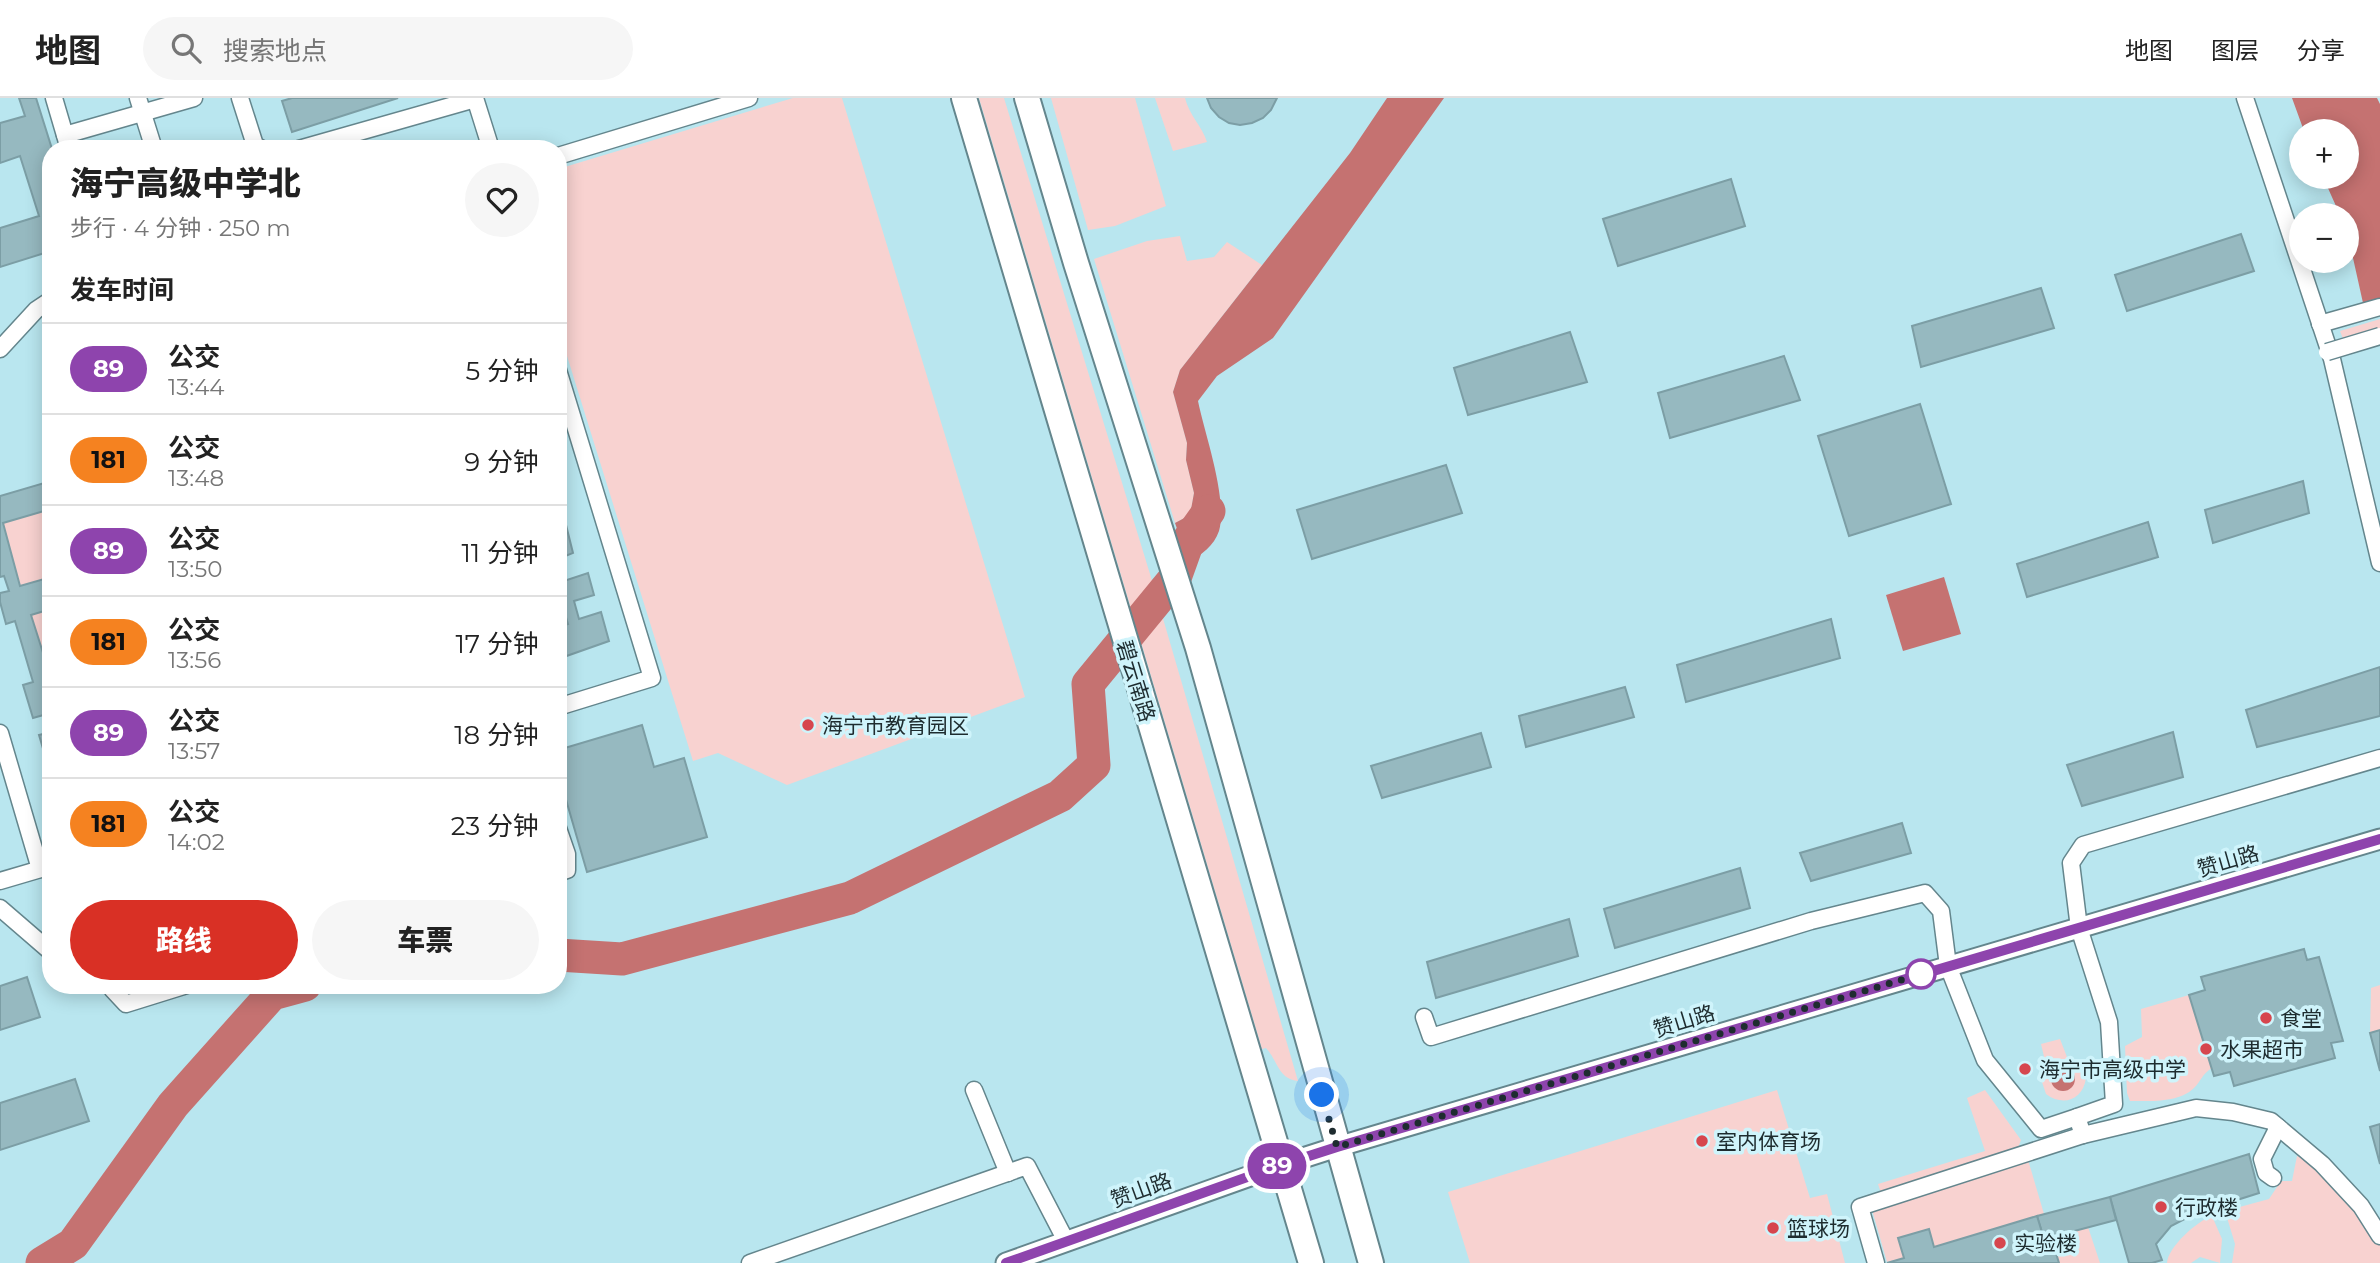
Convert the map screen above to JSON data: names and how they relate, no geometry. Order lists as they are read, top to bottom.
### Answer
{
  "streets": {
    "main road": ["碧云南路"],
    "street": ["赞山路"]
  },
  "crossings": [
    ["碧云南路", "赞山路"]
  ],
  "places": [
    "海宁市教育园区",
    "食堂",
    "水果超市",
    "海宁市高级中学",
    "室内体育场",
    "行政楼",
    "篮球场",
    "实验楼"
  ],
  "lines": ["bus line 89"],
  "page": {
    "header": "地图",
    "search": "搜索地点",
    "nav": ["地图", "图层", "分享"],
    "on_map": "89",
    "map_buttons": ["+", "−"],
    "heading": [
      ["海宁高级中学北", "步行 · 4 分钟 · 250 m"],
      "发车时间"
    ],
    "list": [
      {
        "mark": "89",
        "name": "公交",
        "note": "13:44",
        "value": "5 分钟"
      },
      {
        "mark": "181",
        "name": "公交",
        "note": "13:48",
        "value": "9 分钟"
      },
      {
        "mark": "89",
        "name": "公交",
        "note": "13:50",
        "value": "11 分钟"
      },
      {
        "mark": "181",
        "name": "公交",
        "note": "13:56",
        "value": "17 分钟"
      },
      {
        "mark": "89",
        "name": "公交",
        "note": "13:57",
        "value": "18 分钟"
      },
      {
        "mark": "181",
        "name": "公交",
        "note": "14:02",
        "value": "23 分钟"
      }
    ],
    "buttons": ["路线", "车票"]
  }
}
